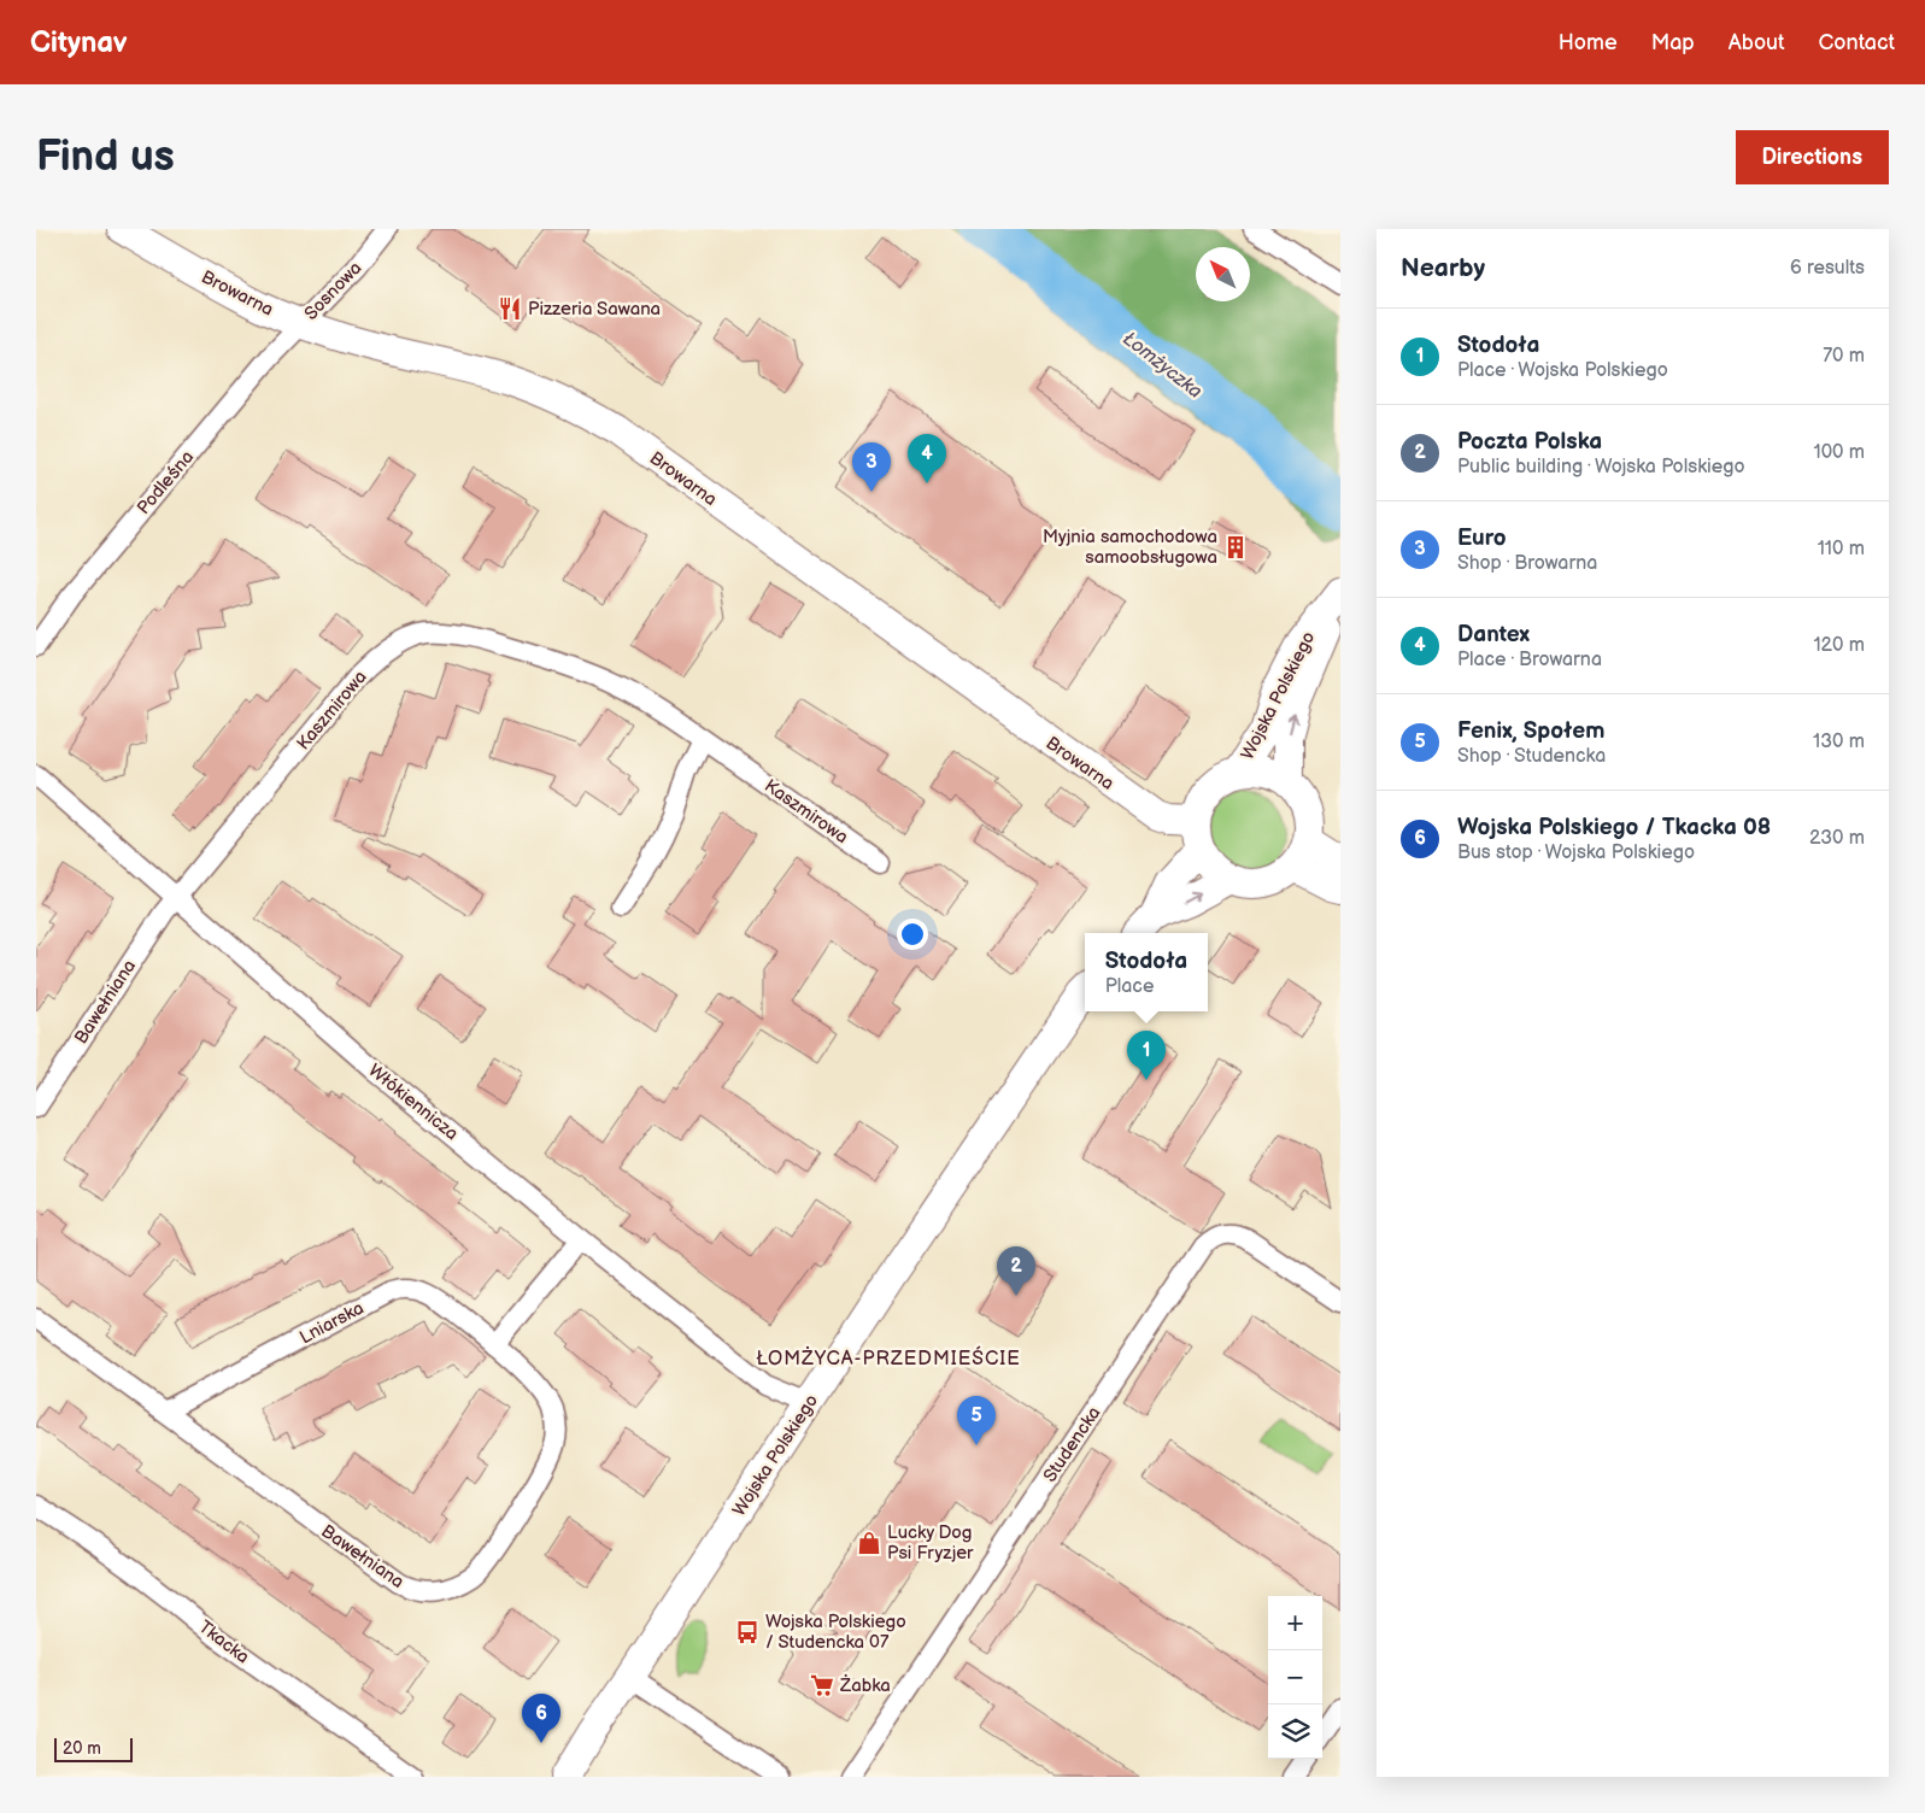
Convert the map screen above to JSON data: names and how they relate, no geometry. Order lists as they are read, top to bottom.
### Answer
{
  "streets": {
    "main road": ["Browarna", "Wojska Polskiego"],
    "street": [
      "Sosnowa",
      "Podleśna",
      "Kaszmirowa",
      "Bawełniana",
      "Włókiennicza",
      "Lniarska",
      "Studencka",
      "Tkacka"
    ]
  },
  "crossings": [
    ["Sosnowa", "Browarna"],
    ["Sosnowa", "Podleśna"],
    ["Browarna", "Podleśna"],
    ["Browarna", "Wojska Polskiego"],
    ["Wojska Polskiego", "Włókiennicza"],
    ["Kaszmirowa", "Bawełniana"],
    ["Kaszmirowa", "Włókiennicza"],
    ["Bawełniana", "Włókiennicza"],
    ["Bawełniana", "Lniarska"]
  ],
  "districts": ["ŁOMŻYCA-PRZEDMIEŚCIE"],
  "water": ["Łomżyczka"],
  "places": {
    "restaurant": ["Pizzeria Sawana"],
    "building": ["Myjnia samochodowa samoobsługowa"],
    "shop": ["Lucky Dog Psi Fryzjer"],
    "bus stop": ["Wojska Polskiego / Studencka 07"],
    "supermarket": ["Żabka"]
  },
  "scale_bar": "20 m",
  "north": "top left",
  "page": {
    "header": "Citynav",
    "nav": [
      "Home",
      "Map",
      "About",
      "Contact"
    ],
    "buttons": "Directions",
    "title": "Find us",
    "heading": ["Nearby", "6 results"],
    "list": [
      {
        "mark": "1",
        "name": "Stodoła",
        "note": "Place · Wojska Polskiego",
        "value": "70 m"
      },
      {
        "mark": "2",
        "name": "Poczta Polska",
        "note": "Public building · Wojska Polskiego",
        "value": "100 m"
      },
      {
        "mark": "3",
        "name": "Euro",
        "note": "Shop · Browarna",
        "value": "110 m"
      },
      {
        "mark": "4",
        "name": "Dantex",
        "note": "Place · Browarna",
        "value": "120 m"
      },
      {
        "mark": "5",
        "name": "Fenix, Społem",
        "note": "Shop · Studencka",
        "value": "130 m"
      },
      {
        "mark": "6",
        "name": "Wojska Polskiego / Tkacka 08",
        "note": "Bus stop · Wojska Polskiego",
        "value": "230 m"
      }
    ],
    "pins": [
      "4",
      "3",
      "1",
      "2",
      "5",
      "6"
    ],
    "popup": ["Stodoła", "Place"],
    "map_buttons": ["+", "−"],
    "scale": "20 m"
  }
}
